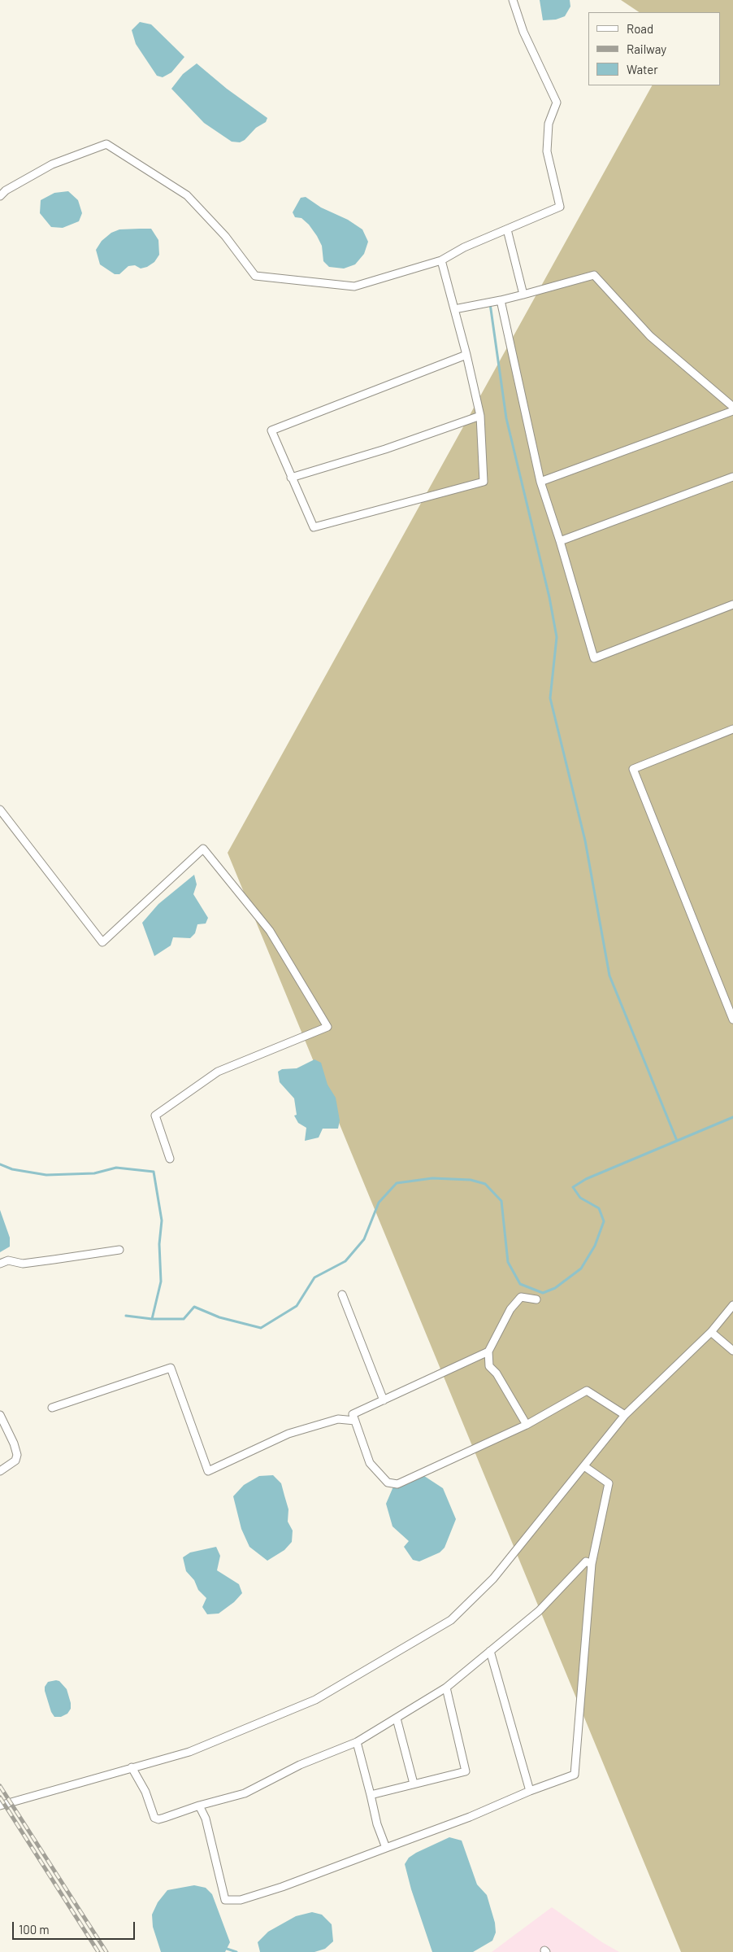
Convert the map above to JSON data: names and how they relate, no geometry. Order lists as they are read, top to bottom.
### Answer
{
  "legend": ["Road", "Railway", "Water"],
  "scale_bar": "100 m"
}
